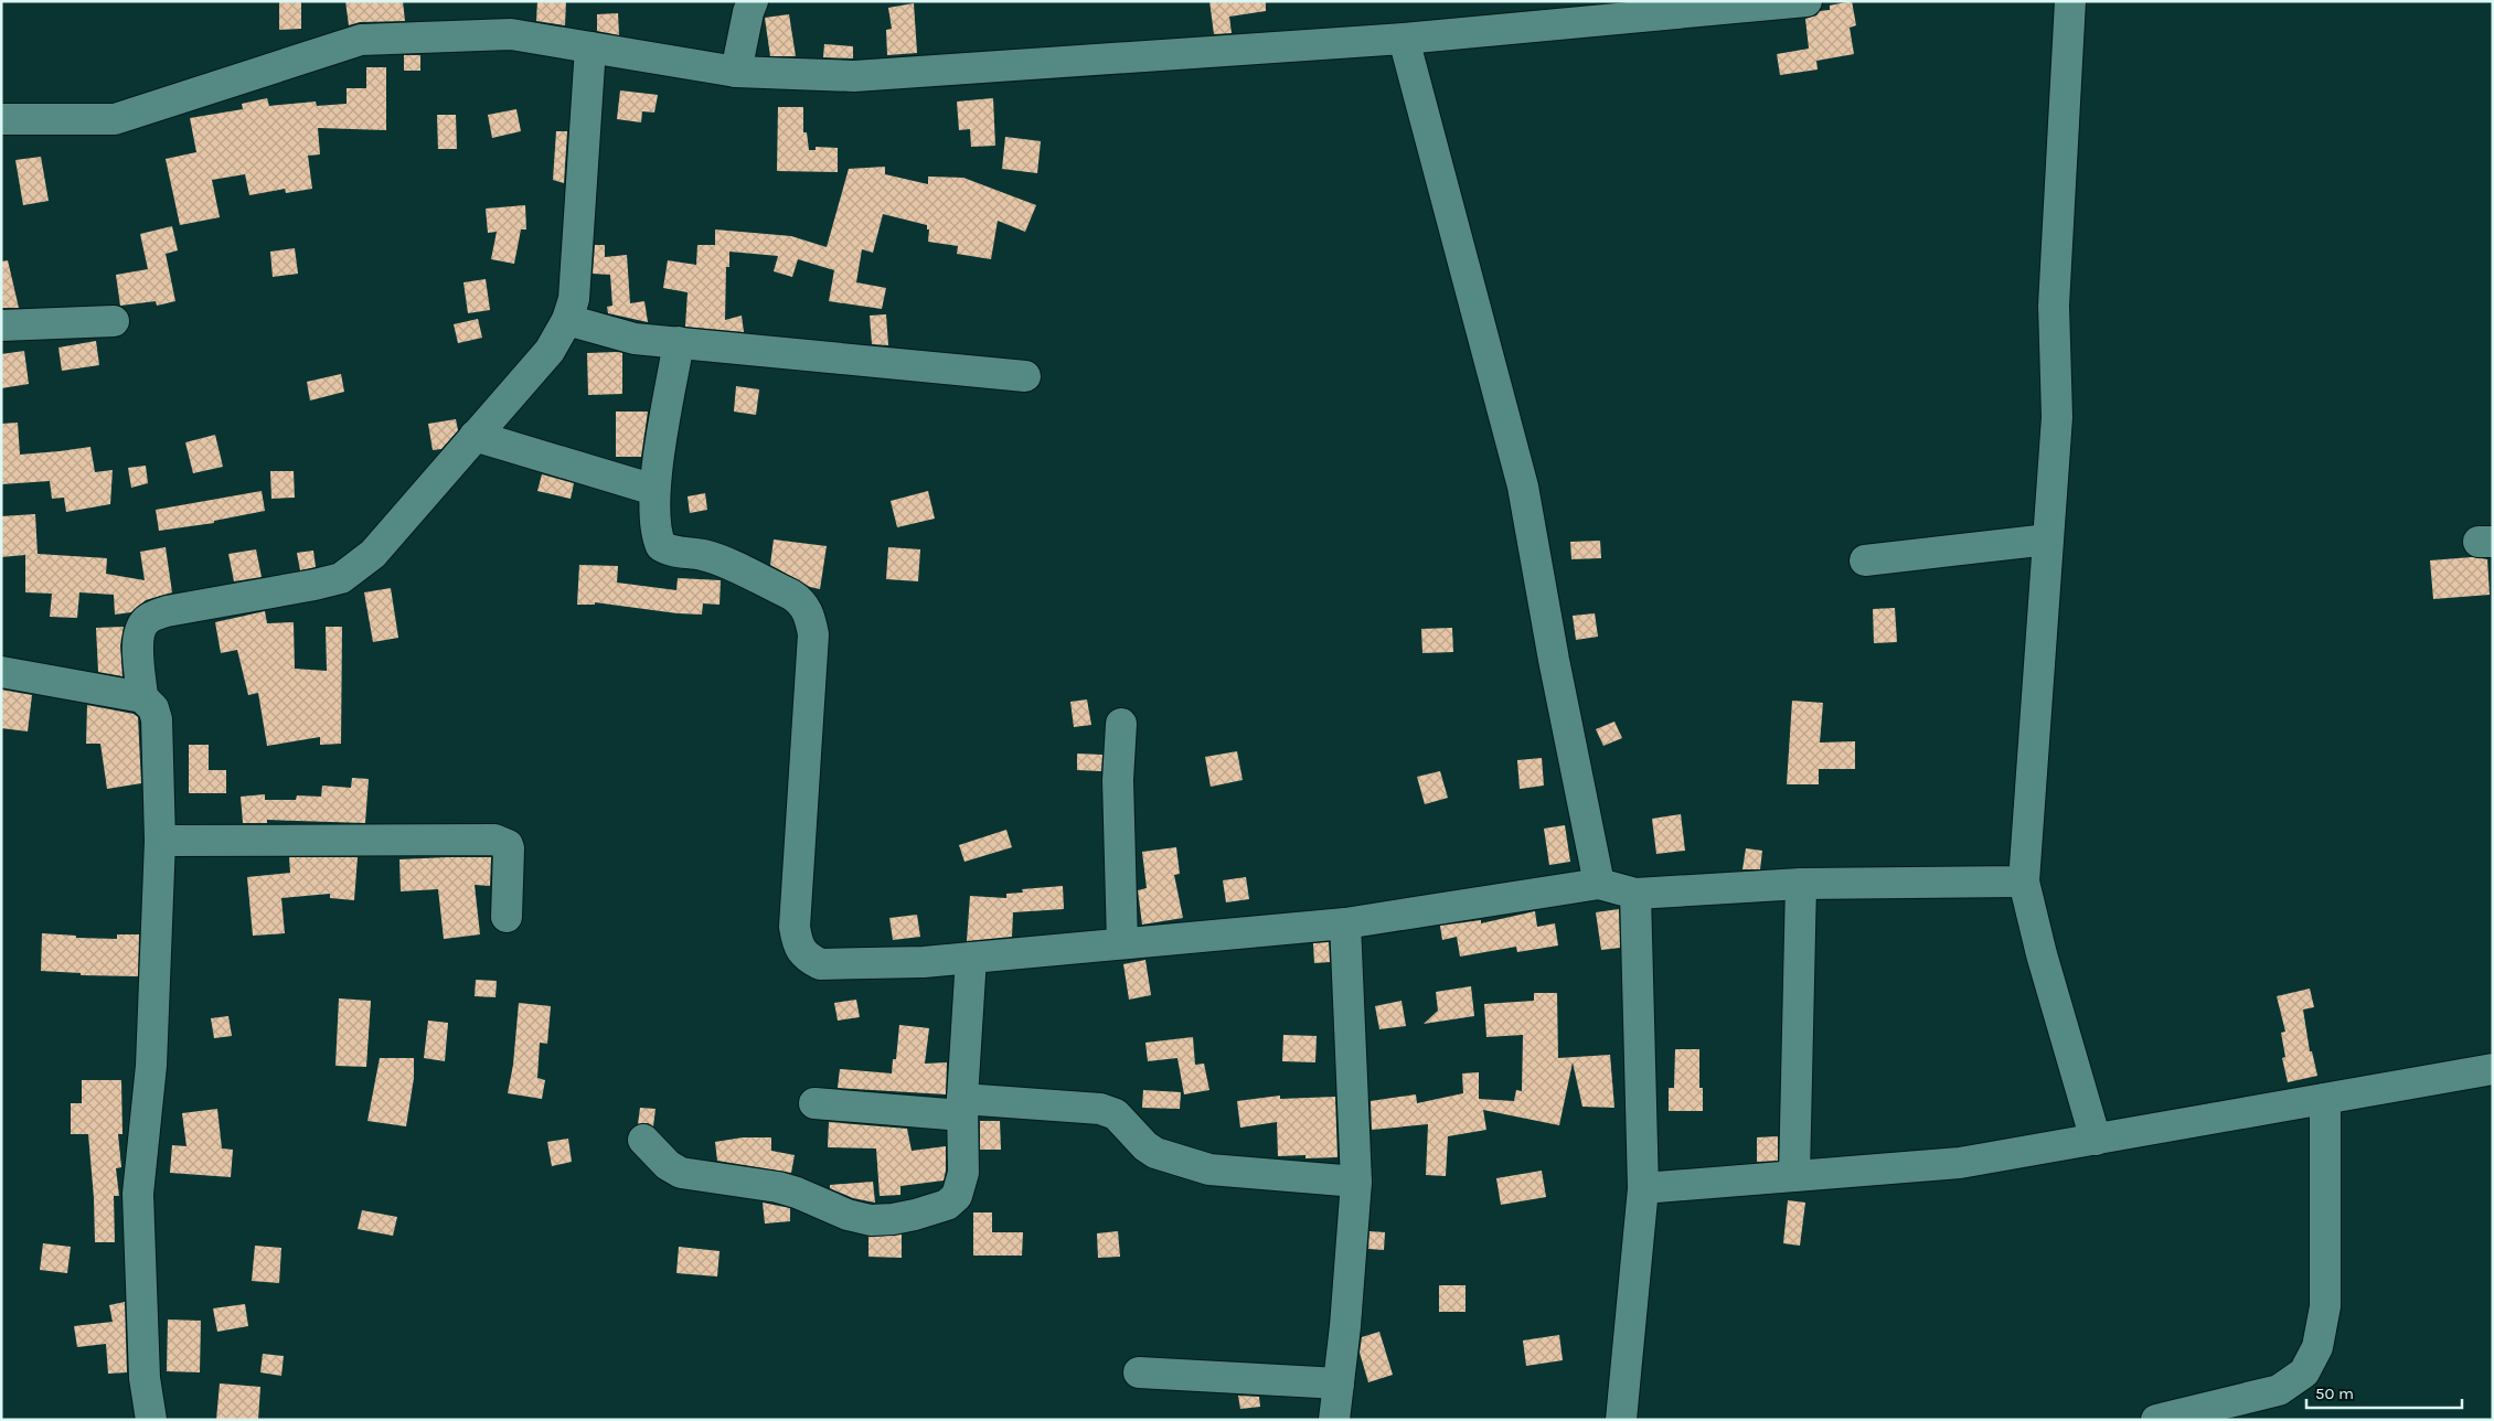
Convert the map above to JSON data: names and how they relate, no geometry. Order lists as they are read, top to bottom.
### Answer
{
  "scale_bar": "50 m"
}
